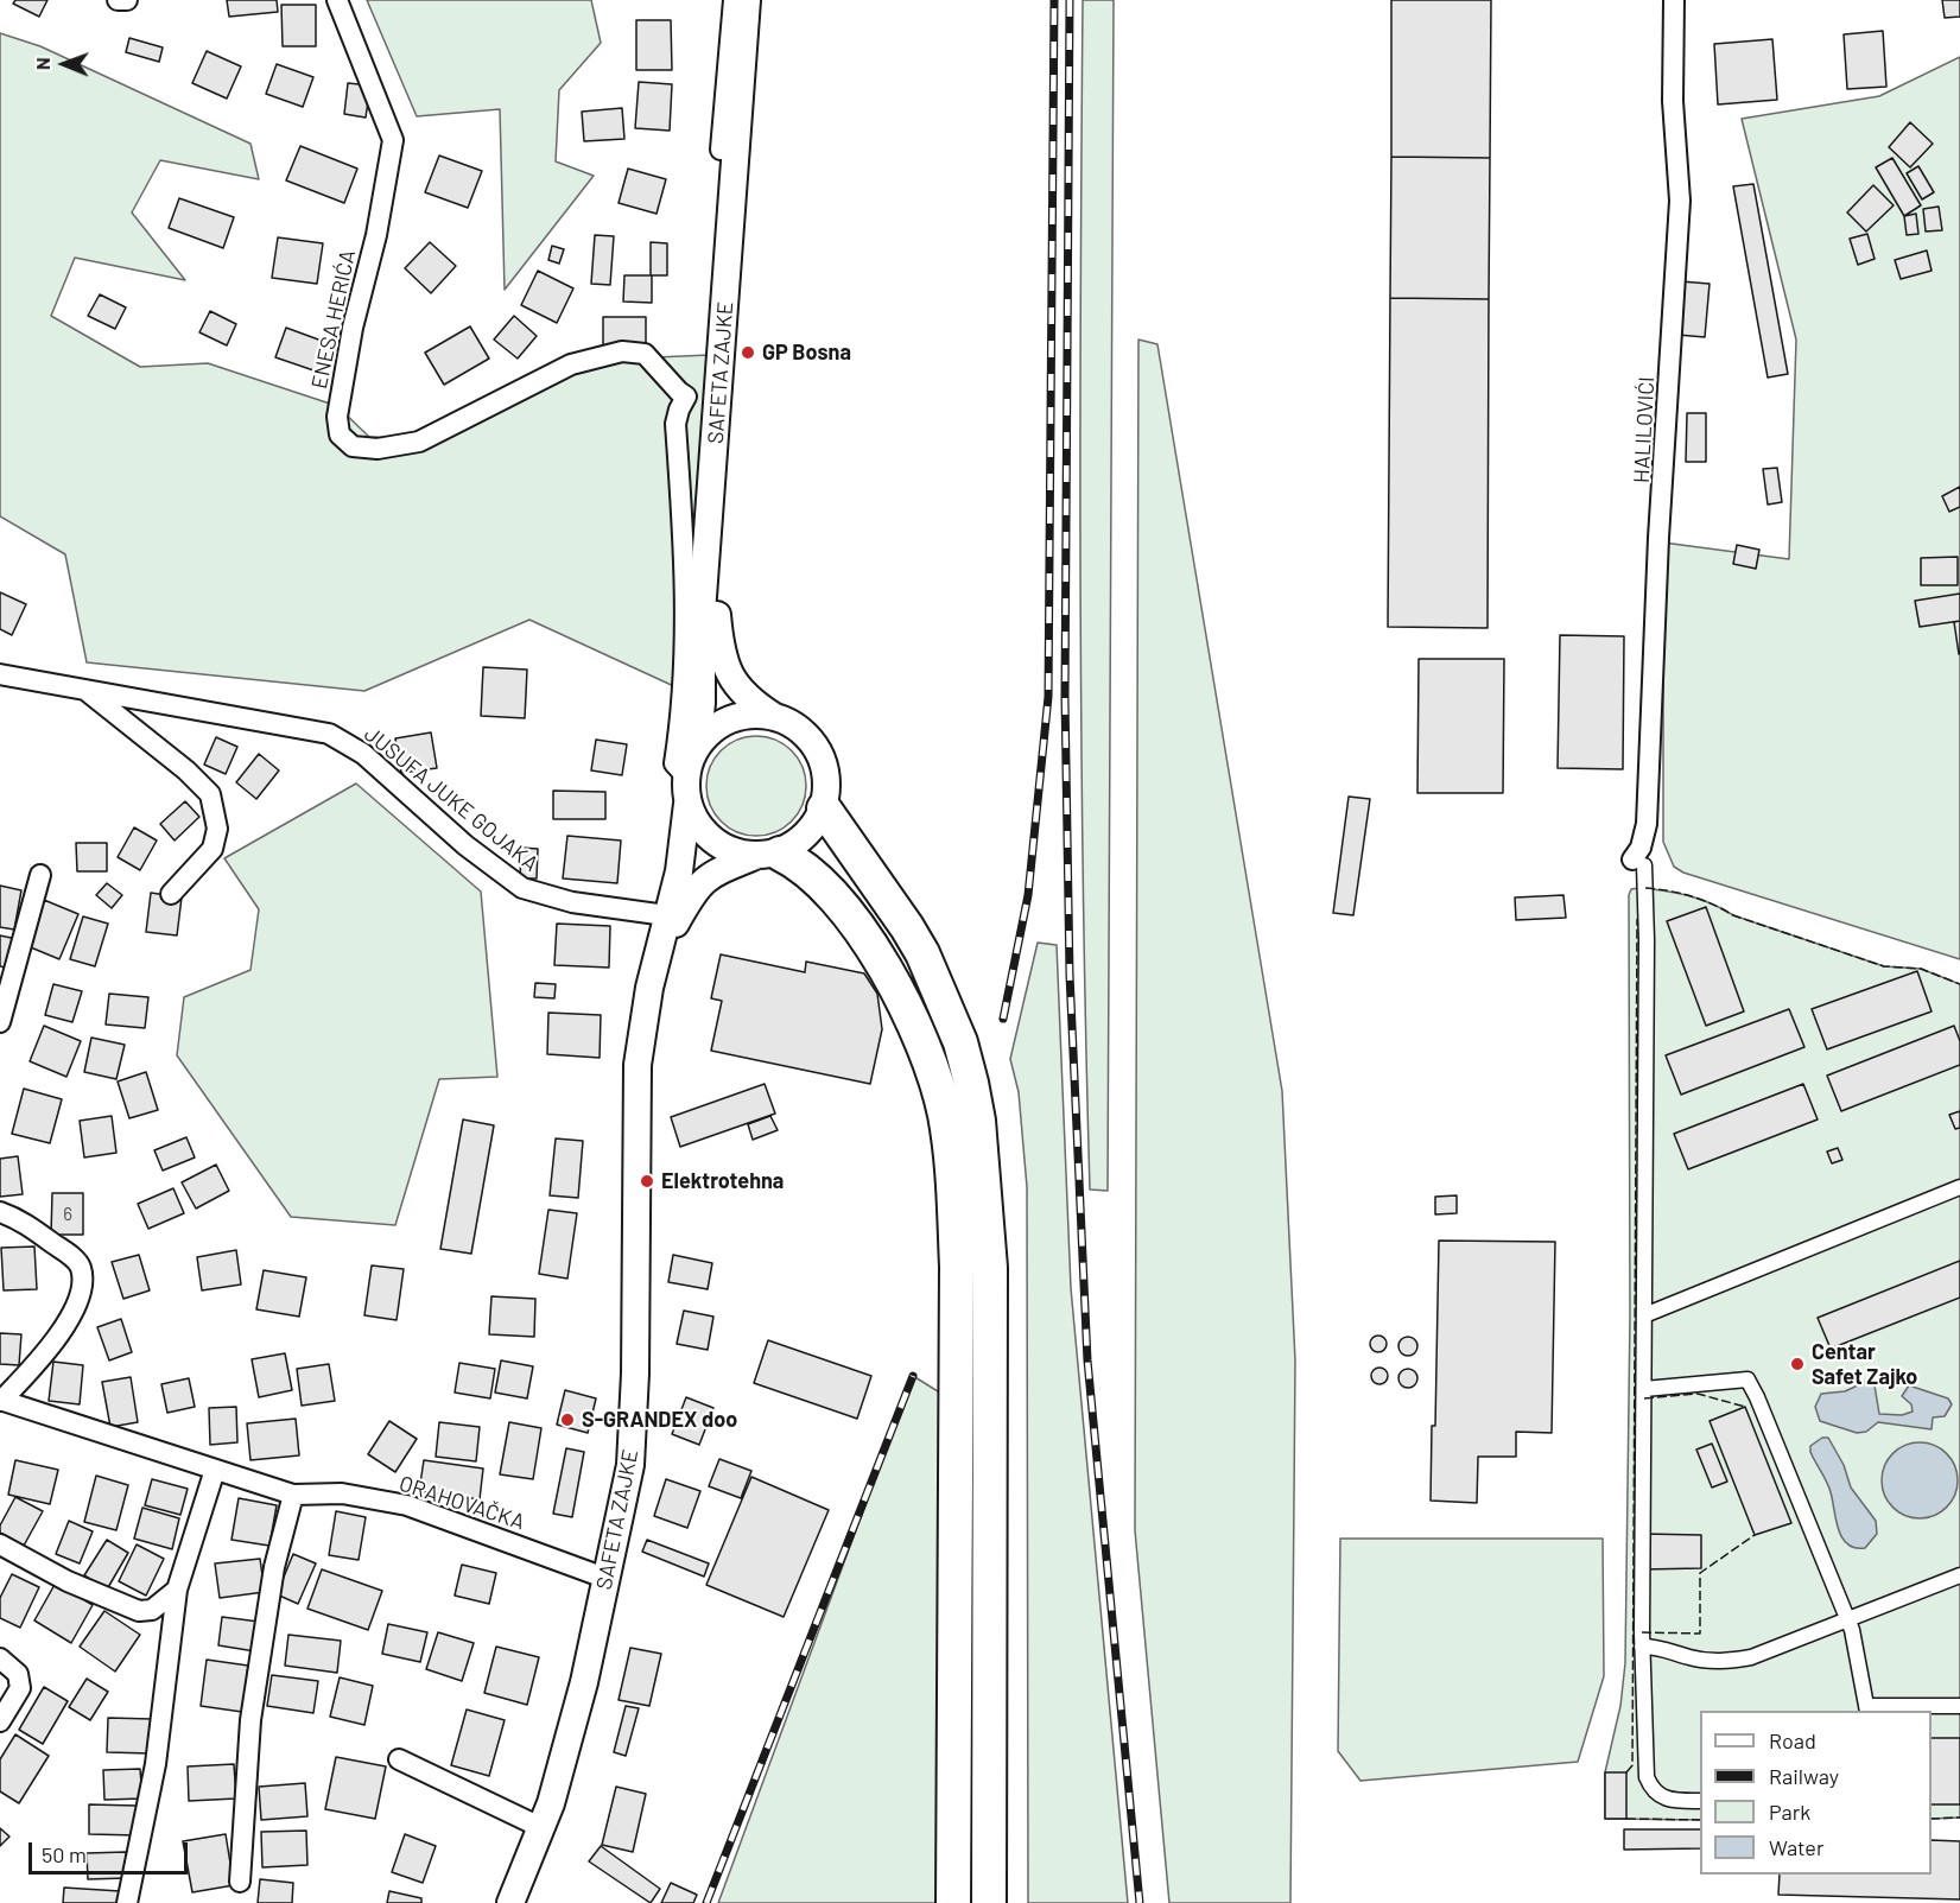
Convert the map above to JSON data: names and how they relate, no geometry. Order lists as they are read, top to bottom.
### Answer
{
  "streets": {
    "main road": ["SAFETA ZAJKE"],
    "street": [
      "ENESA HERIĆA",
      "HALILOVIĆI",
      "JUSUFA JUKE GOJAKA",
      "ORAHOVAČKA"
    ]
  },
  "crossings": [
    ["SAFETA ZAJKE", "JUSUFA JUKE GOJAKA"],
    ["SAFETA ZAJKE", "ORAHOVAČKA"]
  ],
  "places": [
    "GP Bosna",
    "Elektrotehna",
    "Centar Safet Zajko",
    "S-GRANDEX doo"
  ],
  "house_numbers": ["6"],
  "legend": [
    "Road",
    "Railway",
    "Park",
    "Water"
  ],
  "scale_bar": "50 m",
  "north": "left"
}
